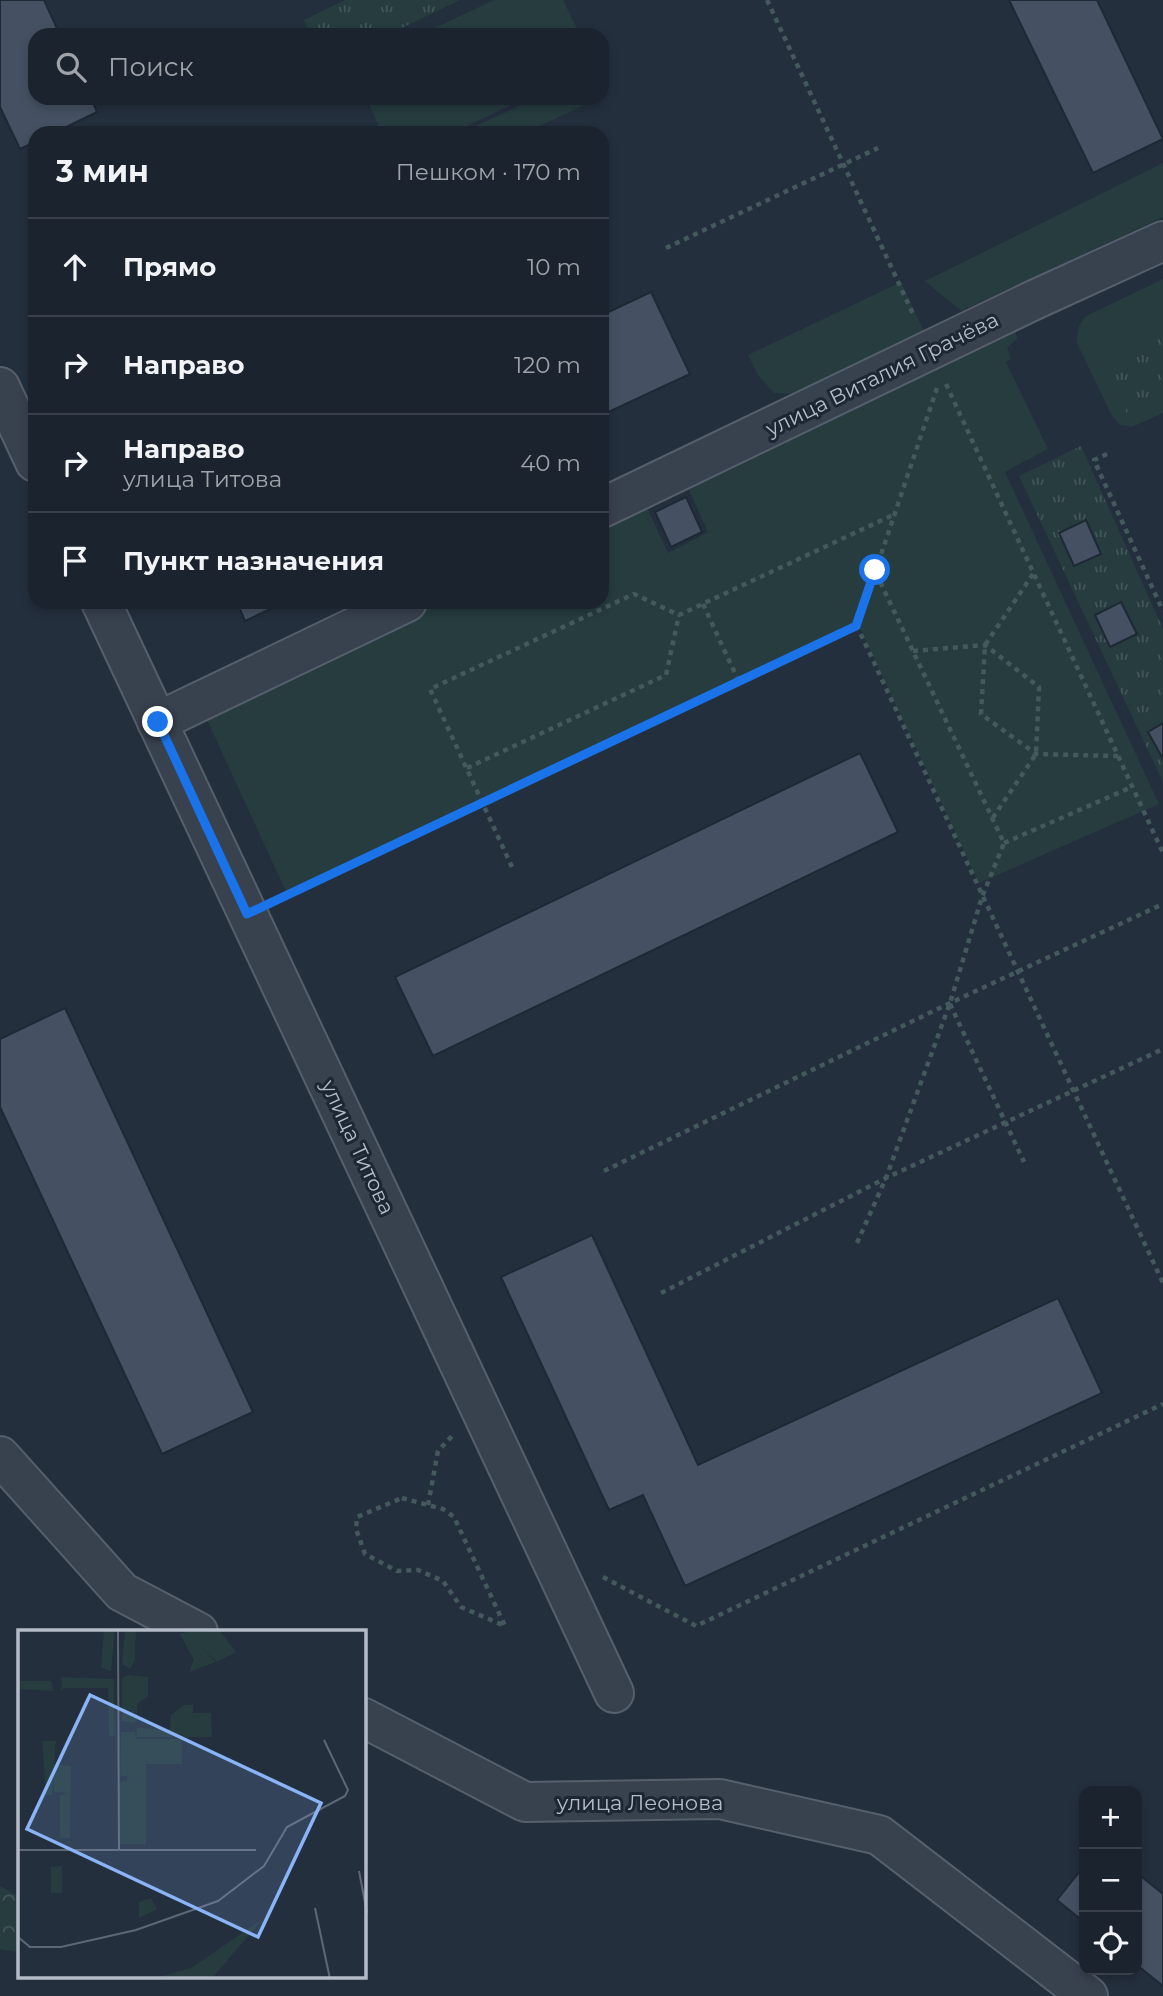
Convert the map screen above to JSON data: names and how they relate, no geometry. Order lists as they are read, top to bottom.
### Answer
{
  "streets": {
    "street": ["улица Виталия Грачёва", "улица Титова", "улица Леонова"]
  },
  "page": {
    "search": "Поиск",
    "heading": ["3 мин", "Пешком · 170 m"],
    "list": [
      ["Прямо", "10 m"],
      ["Направо", "120 m"],
      ["Направо", "улица Титова", "40 m"],
      "Пункт назначения"
    ],
    "map_buttons": ["+", "−"]
  }
}
